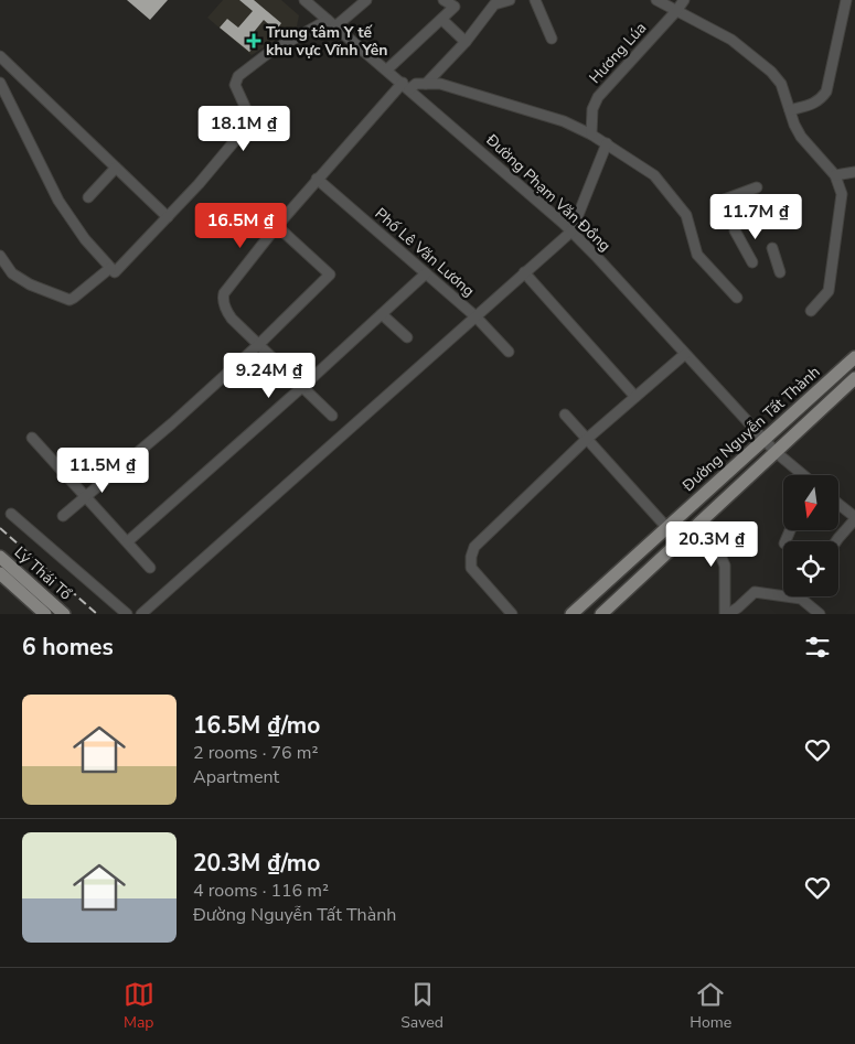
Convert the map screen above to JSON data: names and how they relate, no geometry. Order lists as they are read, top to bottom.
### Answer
{
  "streets": {
    "main road": ["Đường Nguyễn Tất Thành", "Lý Thái Tổ"],
    "street": ["Hương Lúa", "Đường Phạm Văn Đồng", "Phố Lê Văn Lương"]
  },
  "crossings": [
    ["Đường Phạm Văn Đồng", "Đường Nguyễn Tất Thành"]
  ],
  "places": {
    "health": ["Trung tâm Y tế khu vực Vĩnh Yên"]
  },
  "north": "bottom",
  "page": {
    "price": [
      "18.1M ₫",
      "11.7M ₫",
      "16.5M ₫",
      "9.24M ₫",
      "11.5M ₫",
      "20.3M ₫"
    ],
    "heading": "6 homes",
    "list": [
      {
        "name": "16.5M ₫/mo",
        "note": "2 rooms · 76 m² · Apartment"
      },
      {
        "name": "20.3M ₫/mo",
        "note": "4 rooms · 116 m² · Đường Nguyễn Tất Thành"
      }
    ],
    "tabs": ["Map", "Saved", "Home"]
  }
}
